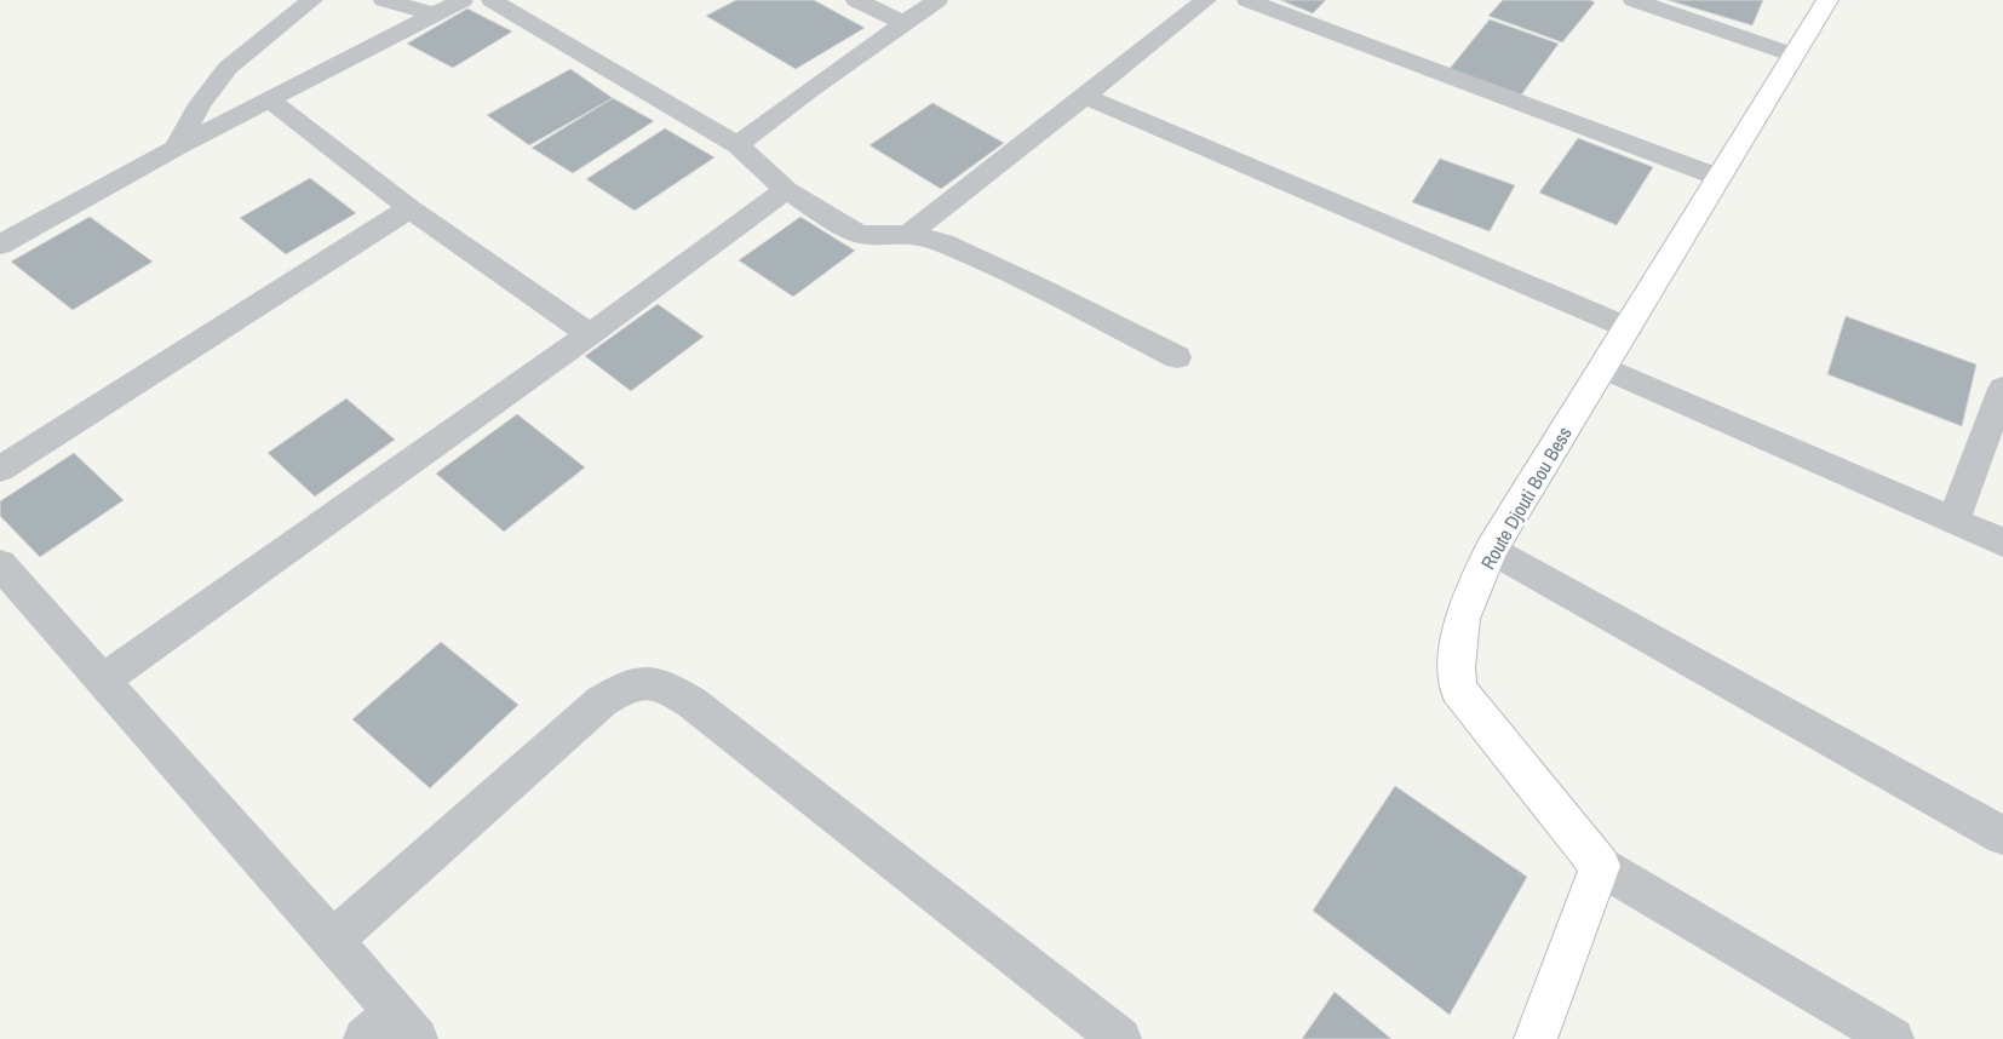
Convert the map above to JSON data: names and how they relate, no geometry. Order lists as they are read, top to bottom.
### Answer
{
  "streets": {
    "main road": ["Route Djouti Bou Bess"]
  }
}
